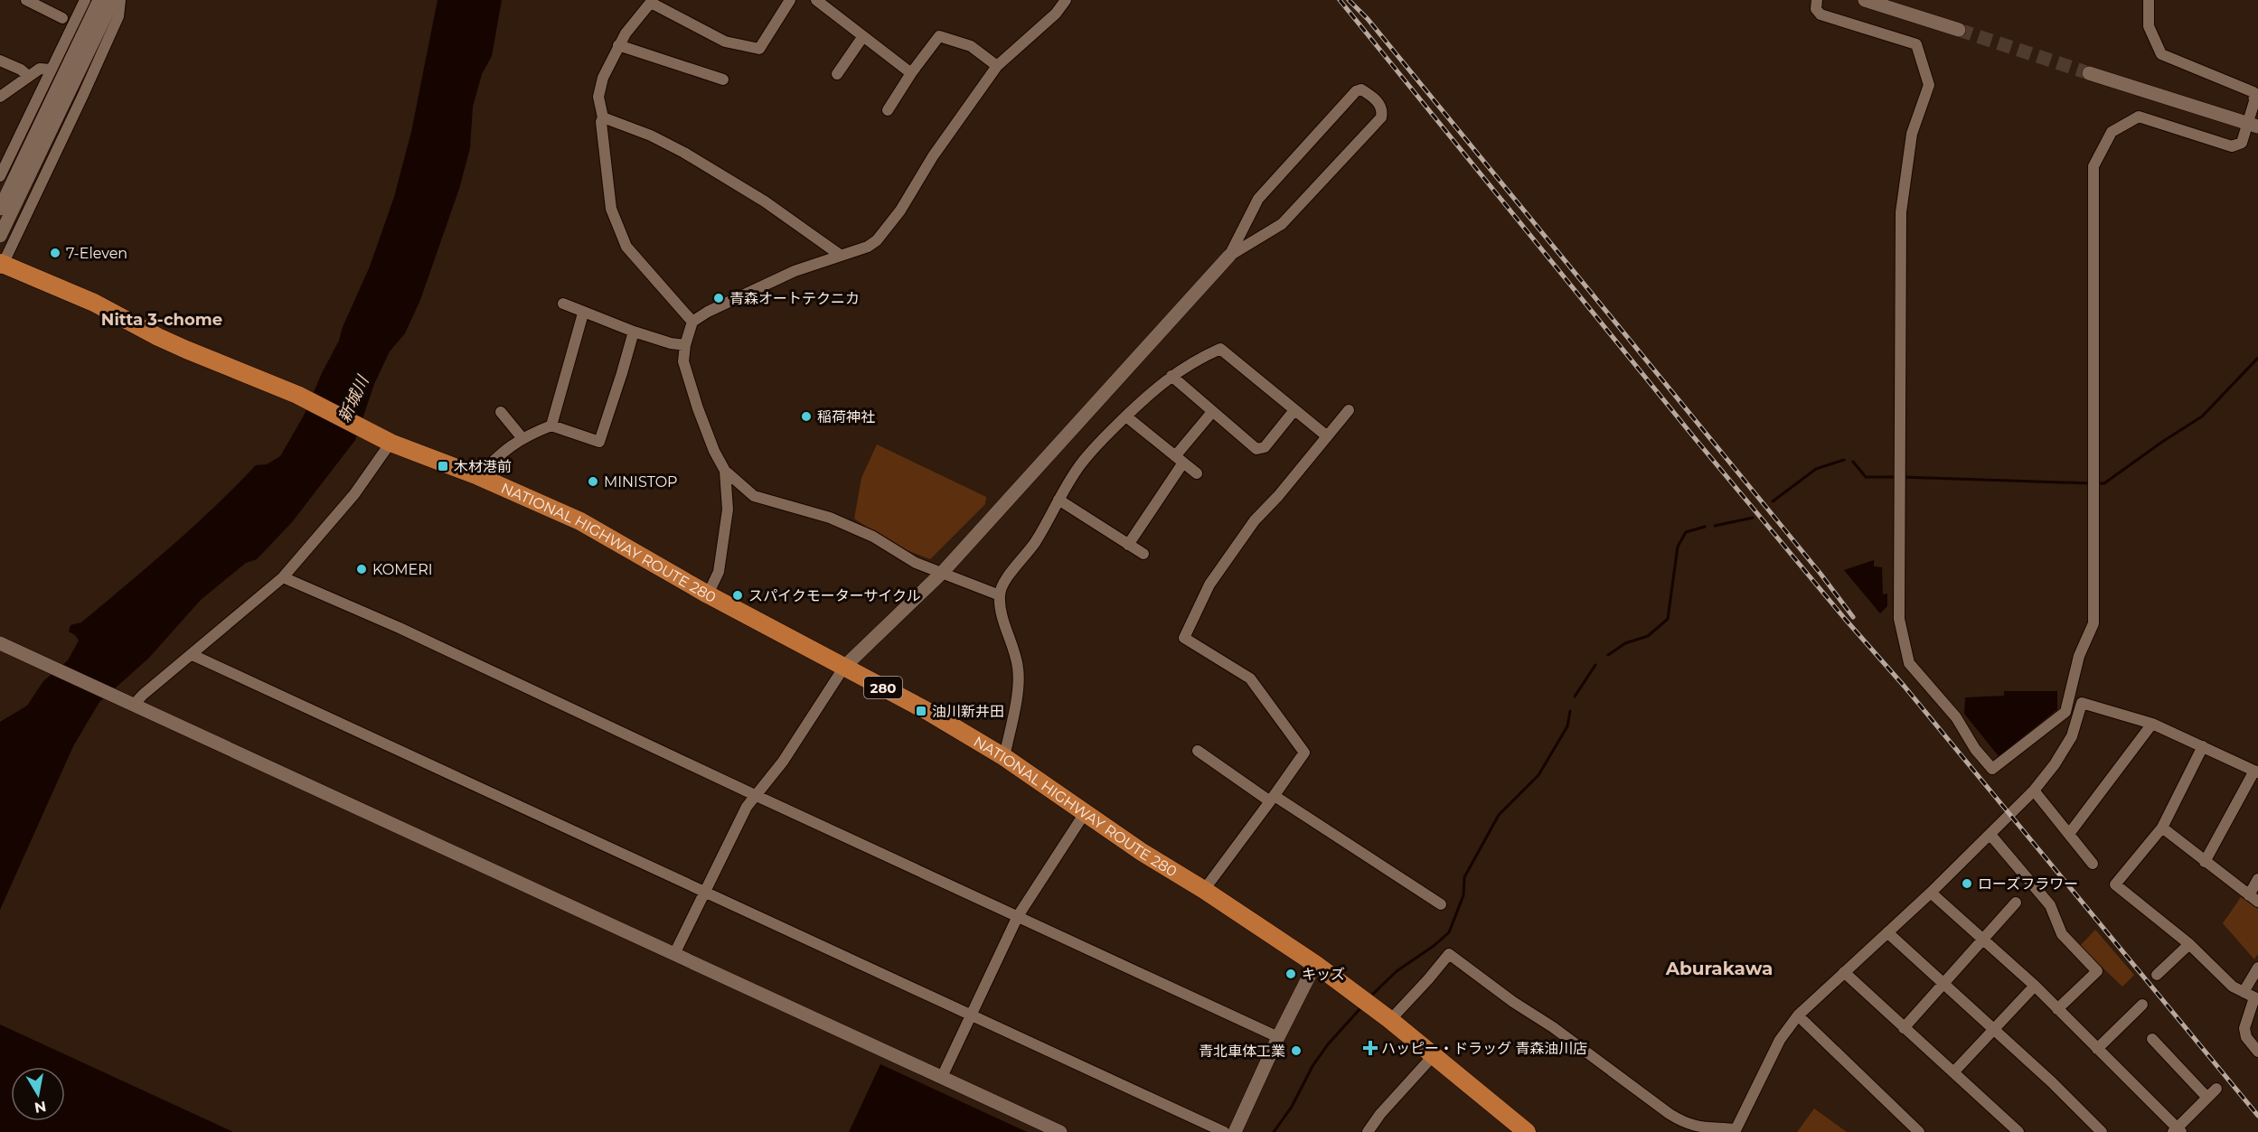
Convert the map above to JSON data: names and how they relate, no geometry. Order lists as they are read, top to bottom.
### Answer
{
  "streets": {
    "highway": ["NATIONAL HIGHWAY ROUTE 280", "280"]
  },
  "districts": ["Nitta 3-chome", "Aburakawa"],
  "water": ["新城川"],
  "places": {
    "other": [
      "7-Eleven",
      "青森オートテクニカ",
      "稲荷神社",
      "MINISTOP",
      "KOMERI",
      "スパイクモーターサイクル",
      "ローズフラワー",
      "キッズ",
      "青北車体工業"
    ],
    "transit": ["木材港前", "油川新井田"],
    "health": ["ハッピー・ドラッグ 青森油川店"]
  },
  "north": "bottom"
}
